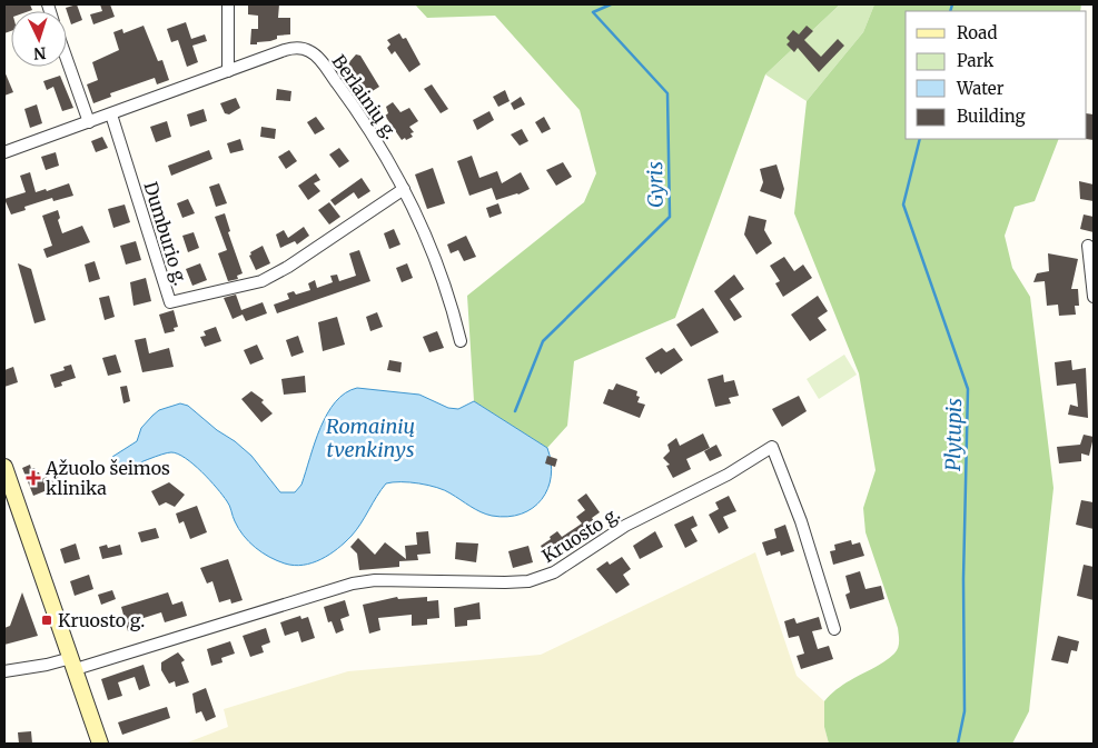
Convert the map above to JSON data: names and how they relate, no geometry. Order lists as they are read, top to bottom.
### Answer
{
  "streets": {
    "street": ["Berlainių g.", "Dumburio g.", "Kruosto g."]
  },
  "crossings": [
    ["Berlainių g.", "Dumburio g."]
  ],
  "water": ["Gyris", "Romainių tvenkinys", "Plytupis"],
  "places": {
    "health": ["Ąžuolo šeimos klinika"],
    "transit": ["Kruosto g."]
  },
  "legend": [
    "Road",
    "Park",
    "Water",
    "Building"
  ],
  "north": "bottom"
}
